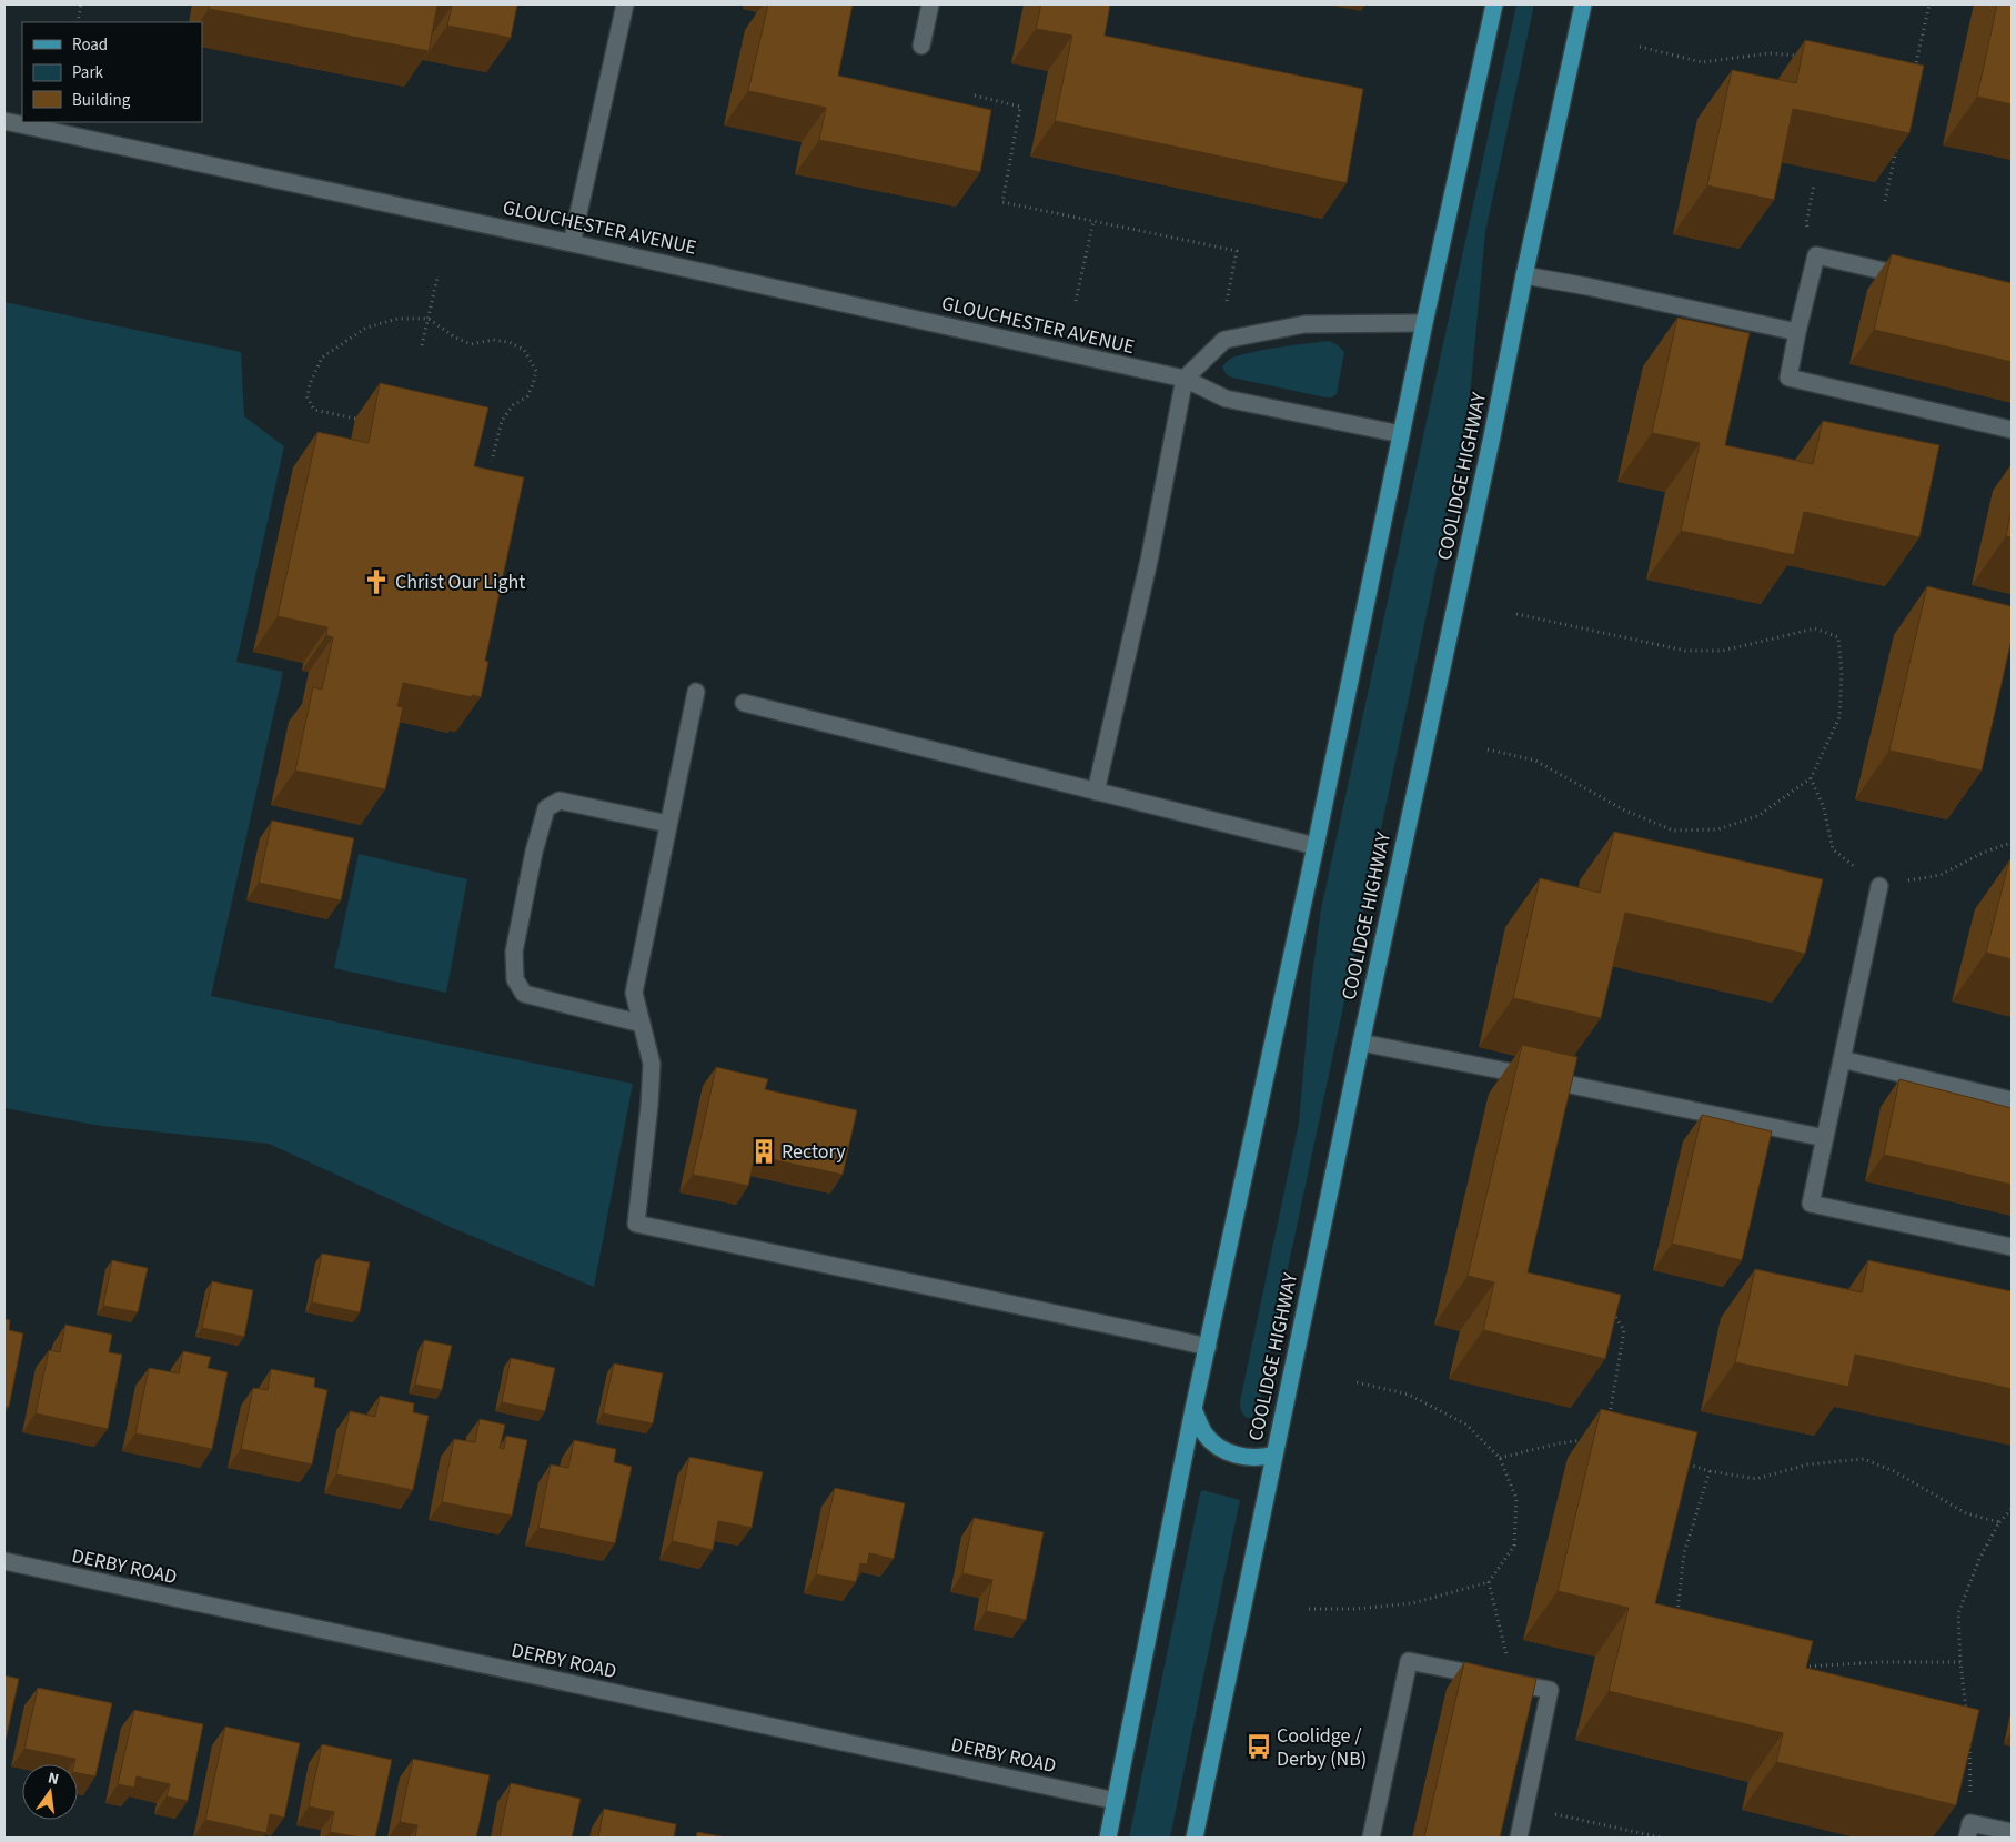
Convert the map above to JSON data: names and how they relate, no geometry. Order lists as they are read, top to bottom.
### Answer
{
  "streets": {
    "main road": ["COOLIDGE HIGHWAY"],
    "street": ["GLOUCHESTER AVENUE", "DERBY ROAD"]
  },
  "places": {
    "church": ["Christ Our Light"],
    "building": ["Rectory"],
    "bus stop": ["Coolidge / Derby (NB)"]
  },
  "legend": ["Road", "Park", "Building"],
  "north": "top"
}
